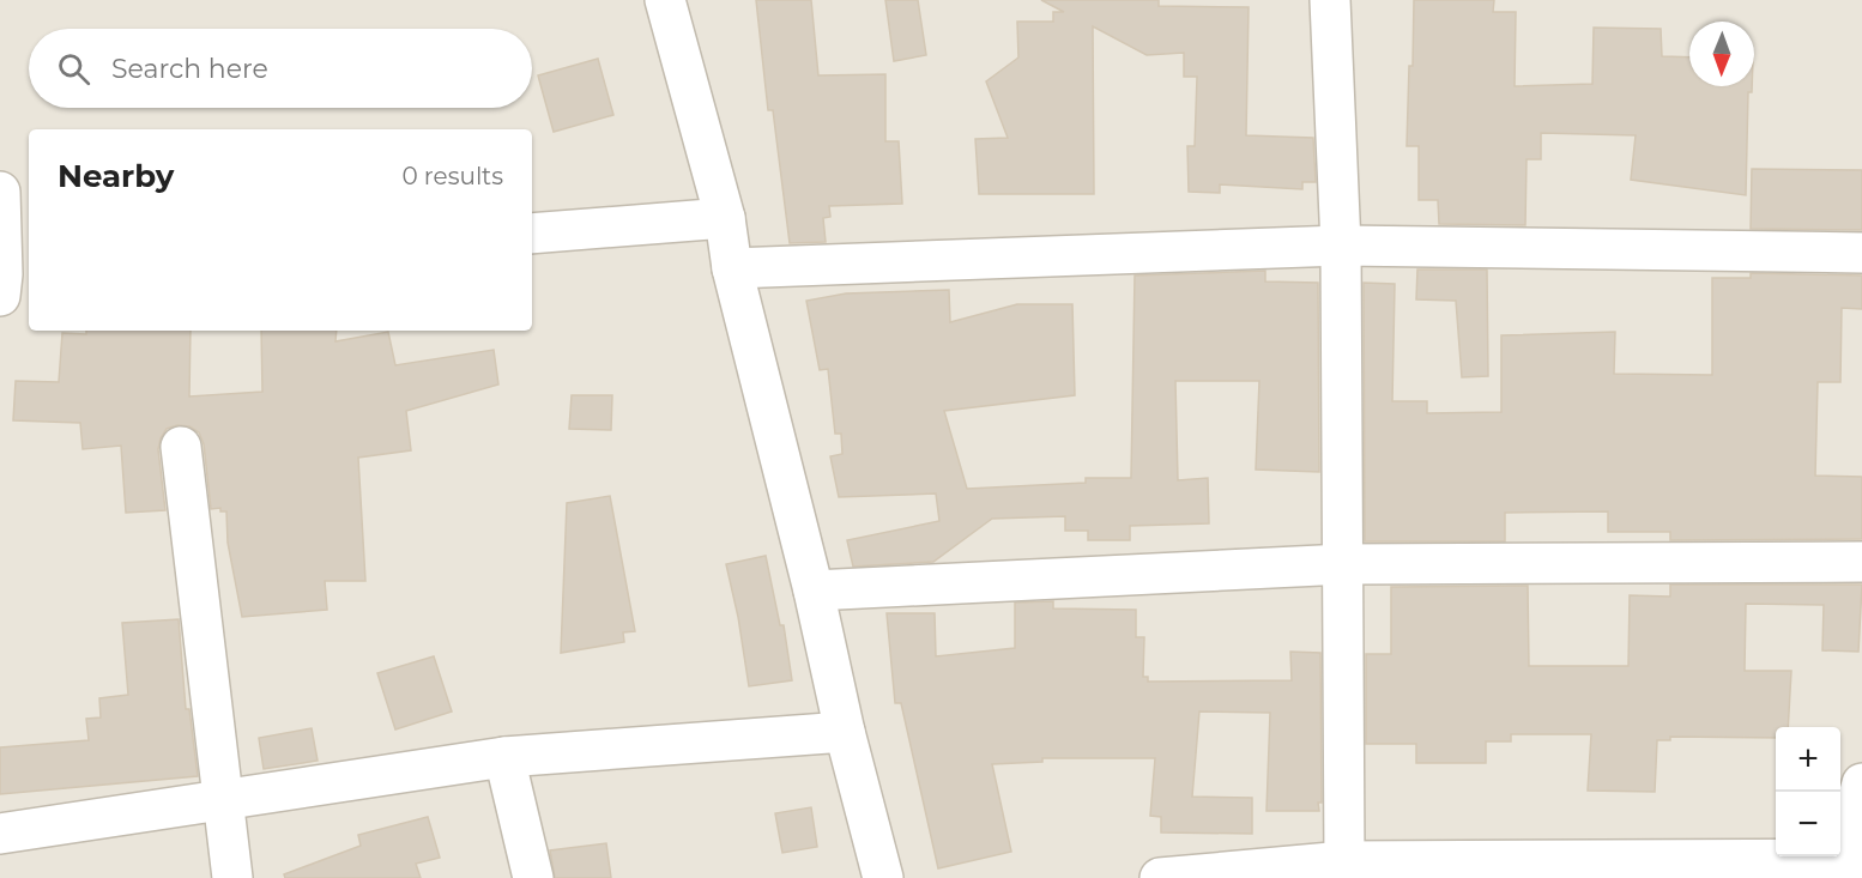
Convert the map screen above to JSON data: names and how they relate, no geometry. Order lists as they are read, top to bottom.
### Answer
{
  "north": "bottom",
  "page": {
    "search": "Search here",
    "heading": ["Nearby", "0 results"],
    "map_buttons": ["+", "−"]
  }
}
